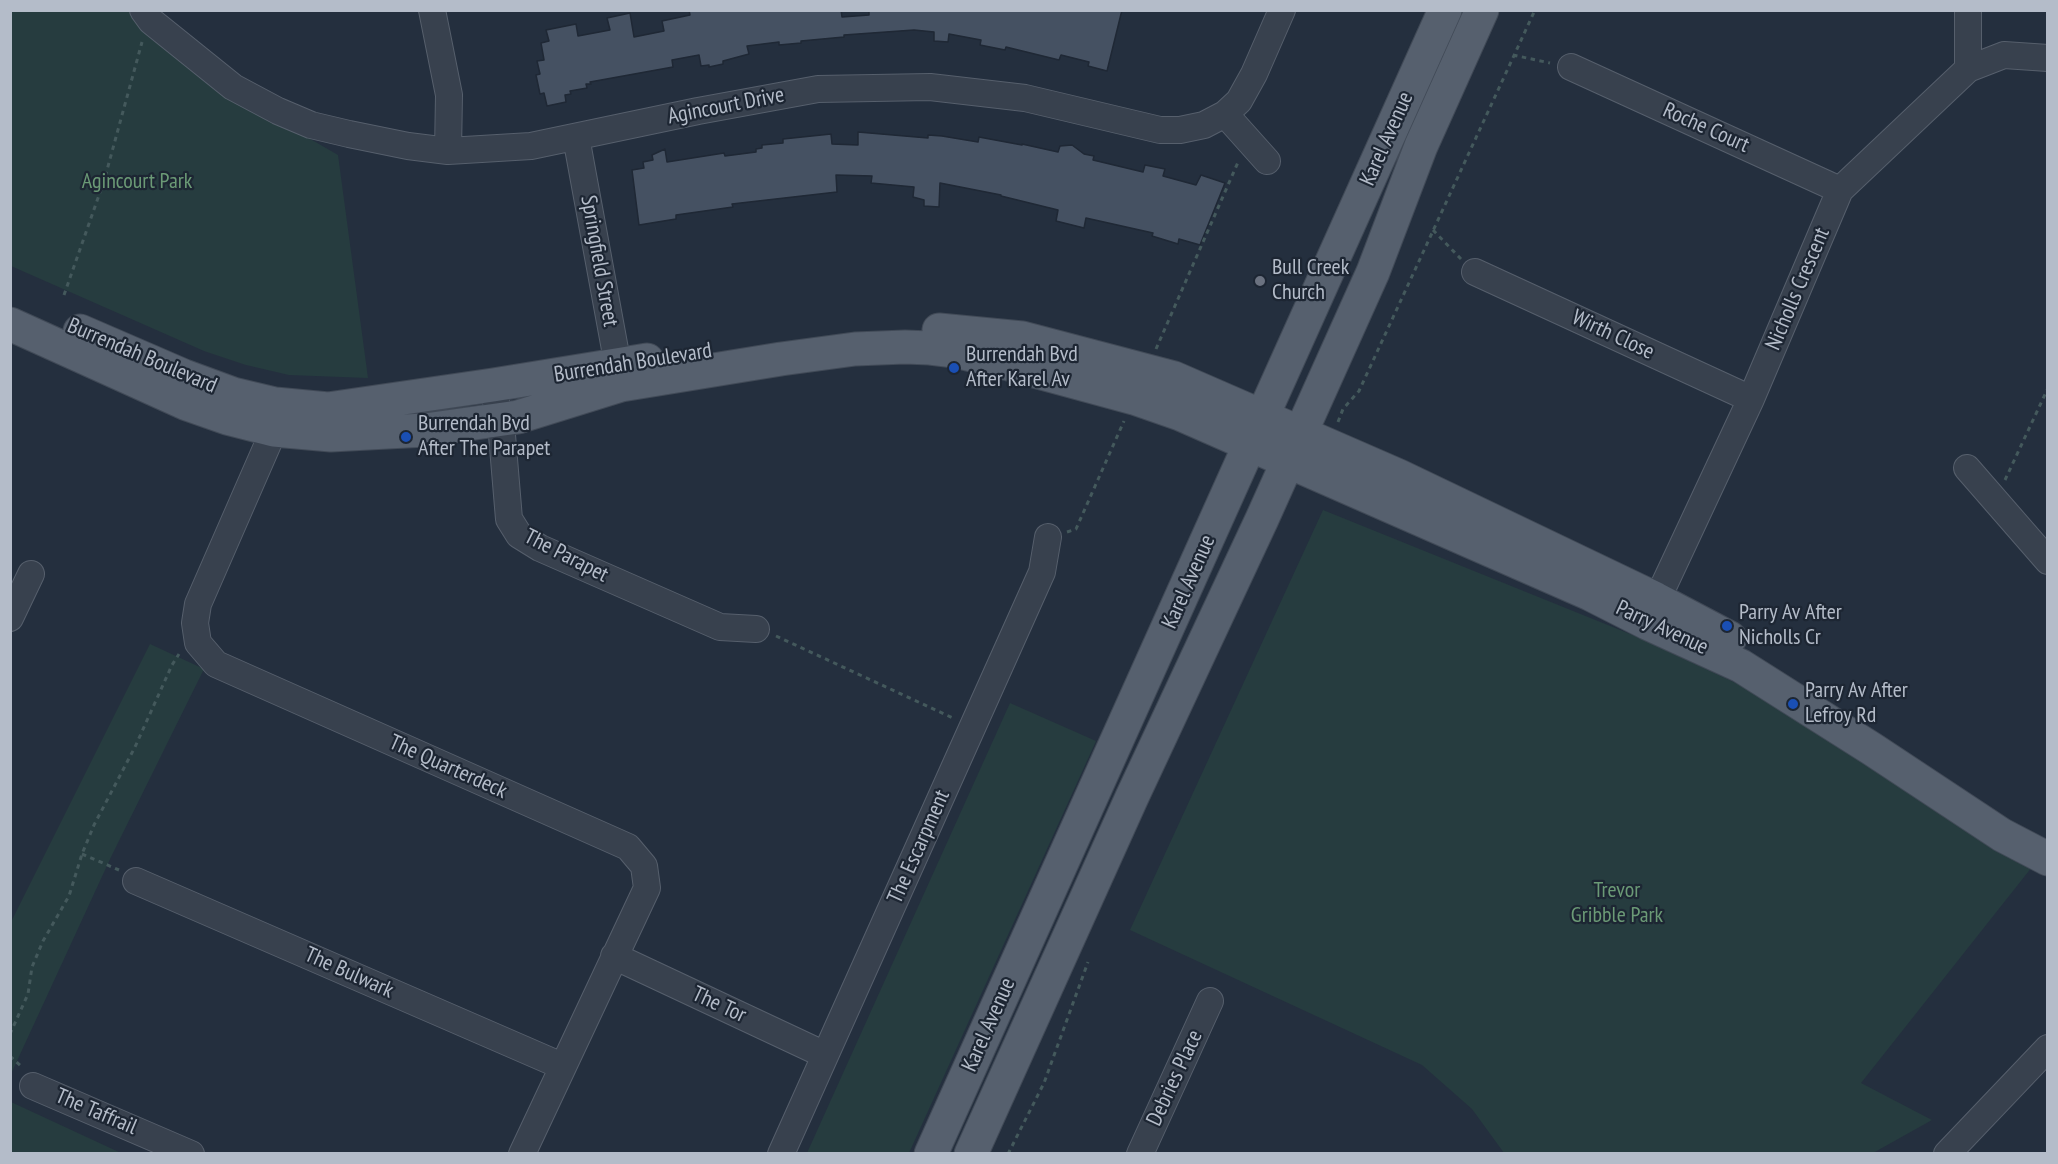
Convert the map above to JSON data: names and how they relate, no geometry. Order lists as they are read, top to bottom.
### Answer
{
  "streets": {
    "main road": ["Karel Avenue", "Burrendah Boulevard", "Parry Avenue"],
    "street": [
      "Agincourt Drive",
      "Roche Court",
      "Springfield Street",
      "Nicholls Crescent",
      "Wirth Close",
      "The Parapet",
      "The Quarterdeck",
      "The Escarpment",
      "The Bulwark",
      "The Tor",
      "Debries Place",
      "The Taffrail"
    ]
  },
  "crossings": [
    ["Agincourt Drive", "Springfield Street"],
    ["Roche Court", "Nicholls Crescent"],
    ["Karel Avenue", "Burrendah Boulevard"],
    ["Karel Avenue", "Parry Avenue"],
    ["Springfield Street", "Burrendah Boulevard"],
    ["Nicholls Crescent", "Wirth Close"],
    ["Nicholls Crescent", "Parry Avenue"],
    ["Burrendah Boulevard", "The Parapet"],
    ["Burrendah Boulevard", "Parry Avenue"],
    ["Burrendah Boulevard", "The Quarterdeck"],
    ["The Quarterdeck", "The Bulwark"],
    ["The Quarterdeck", "The Tor"],
    ["The Escarpment", "The Tor"]
  ],
  "parks": ["Agincourt Park", "Trevor Gribble Park"],
  "places": [
    "Bull Creek Church",
    "Burrendah Bvd After Karel Av",
    "Burrendah Bvd After The Parapet",
    "Parry Av After Nicholls Cr",
    "Parry Av After Lefroy Rd"
  ]
}
